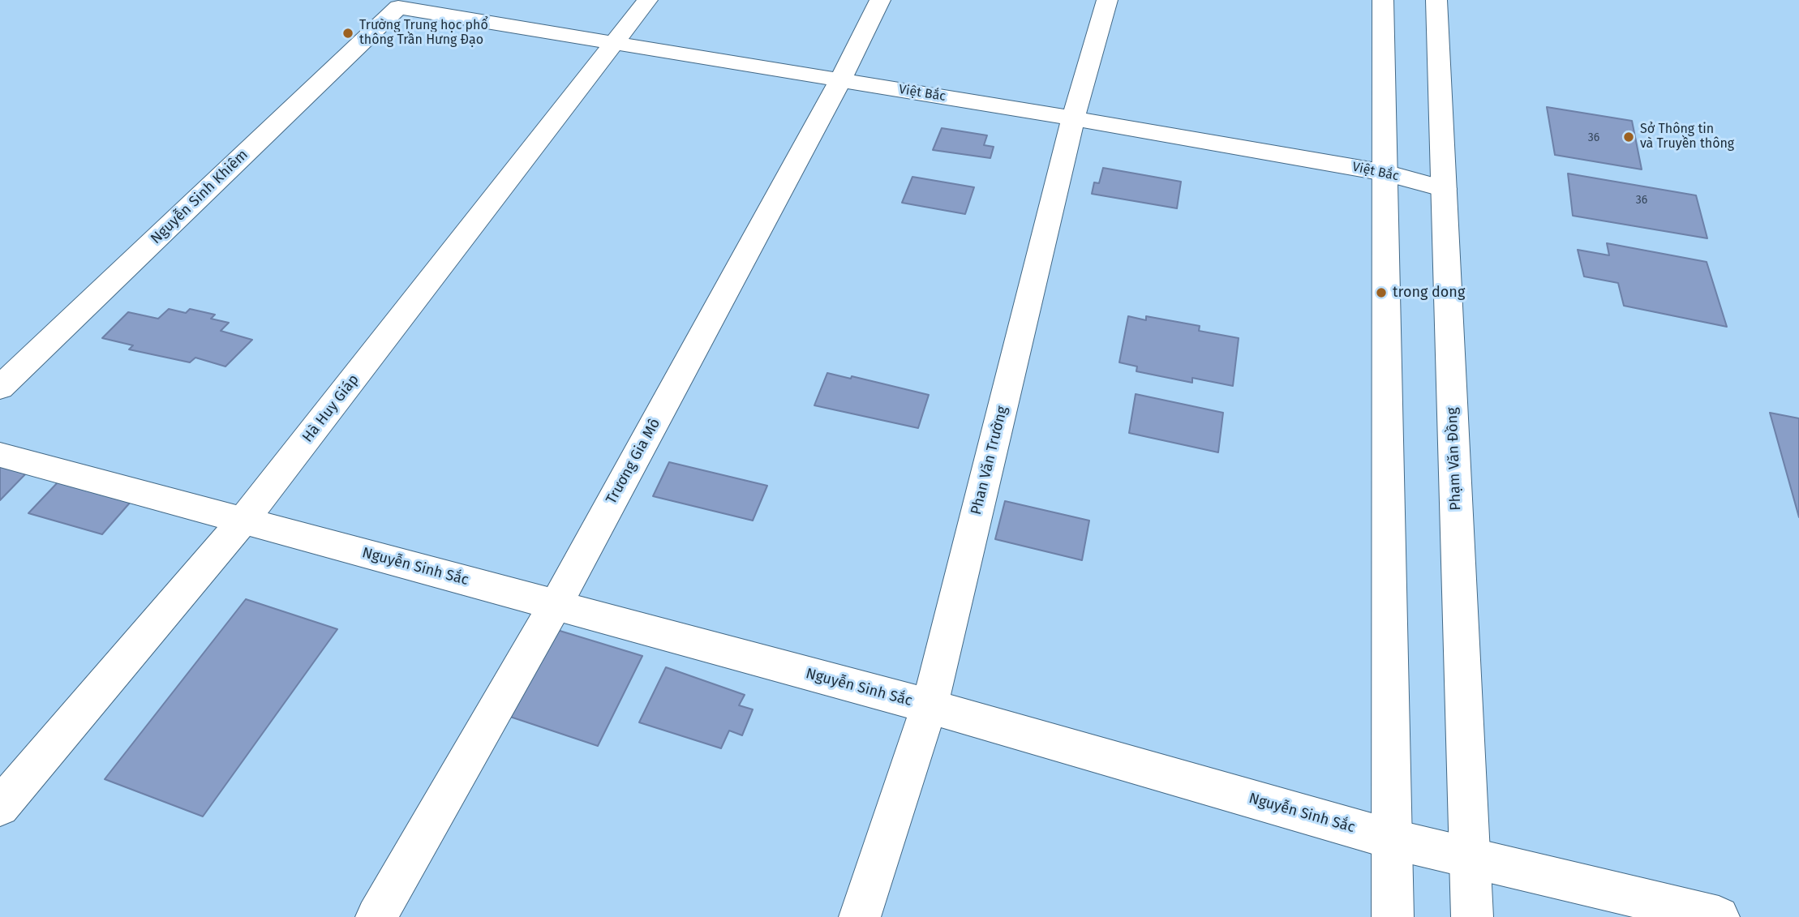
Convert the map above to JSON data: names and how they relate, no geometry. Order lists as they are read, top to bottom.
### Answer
{
  "streets": {
    "street": [
      "Việt Bắc",
      "Nguyễn Sinh Khiêm",
      "Hà Huy Giáp",
      "Phạm Văn Đồng",
      "Phan Văn Trường",
      "Trương Gia Mô",
      "Nguyễn Sinh Sắc"
    ]
  },
  "crossings": [
    ["Việt Bắc", "Nguyễn Sinh Khiêm"],
    ["Việt Bắc", "Hà Huy Giáp"],
    ["Việt Bắc", "Phạm Văn Đồng"],
    ["Việt Bắc", "Phan Văn Trường"],
    ["Việt Bắc", "Trương Gia Mô"],
    ["Hà Huy Giáp", "Nguyễn Sinh Sắc"],
    ["Phạm Văn Đồng", "Nguyễn Sinh Sắc"],
    ["Phan Văn Trường", "Nguyễn Sinh Sắc"],
    ["Trương Gia Mô", "Nguyễn Sinh Sắc"]
  ],
  "places": ["Trường Trung học phổ thông Trần Hưng Đạo", "Sở Thông tin và Truyền thông", "trong dong"],
  "house_numbers": ["36", "36"]
}
